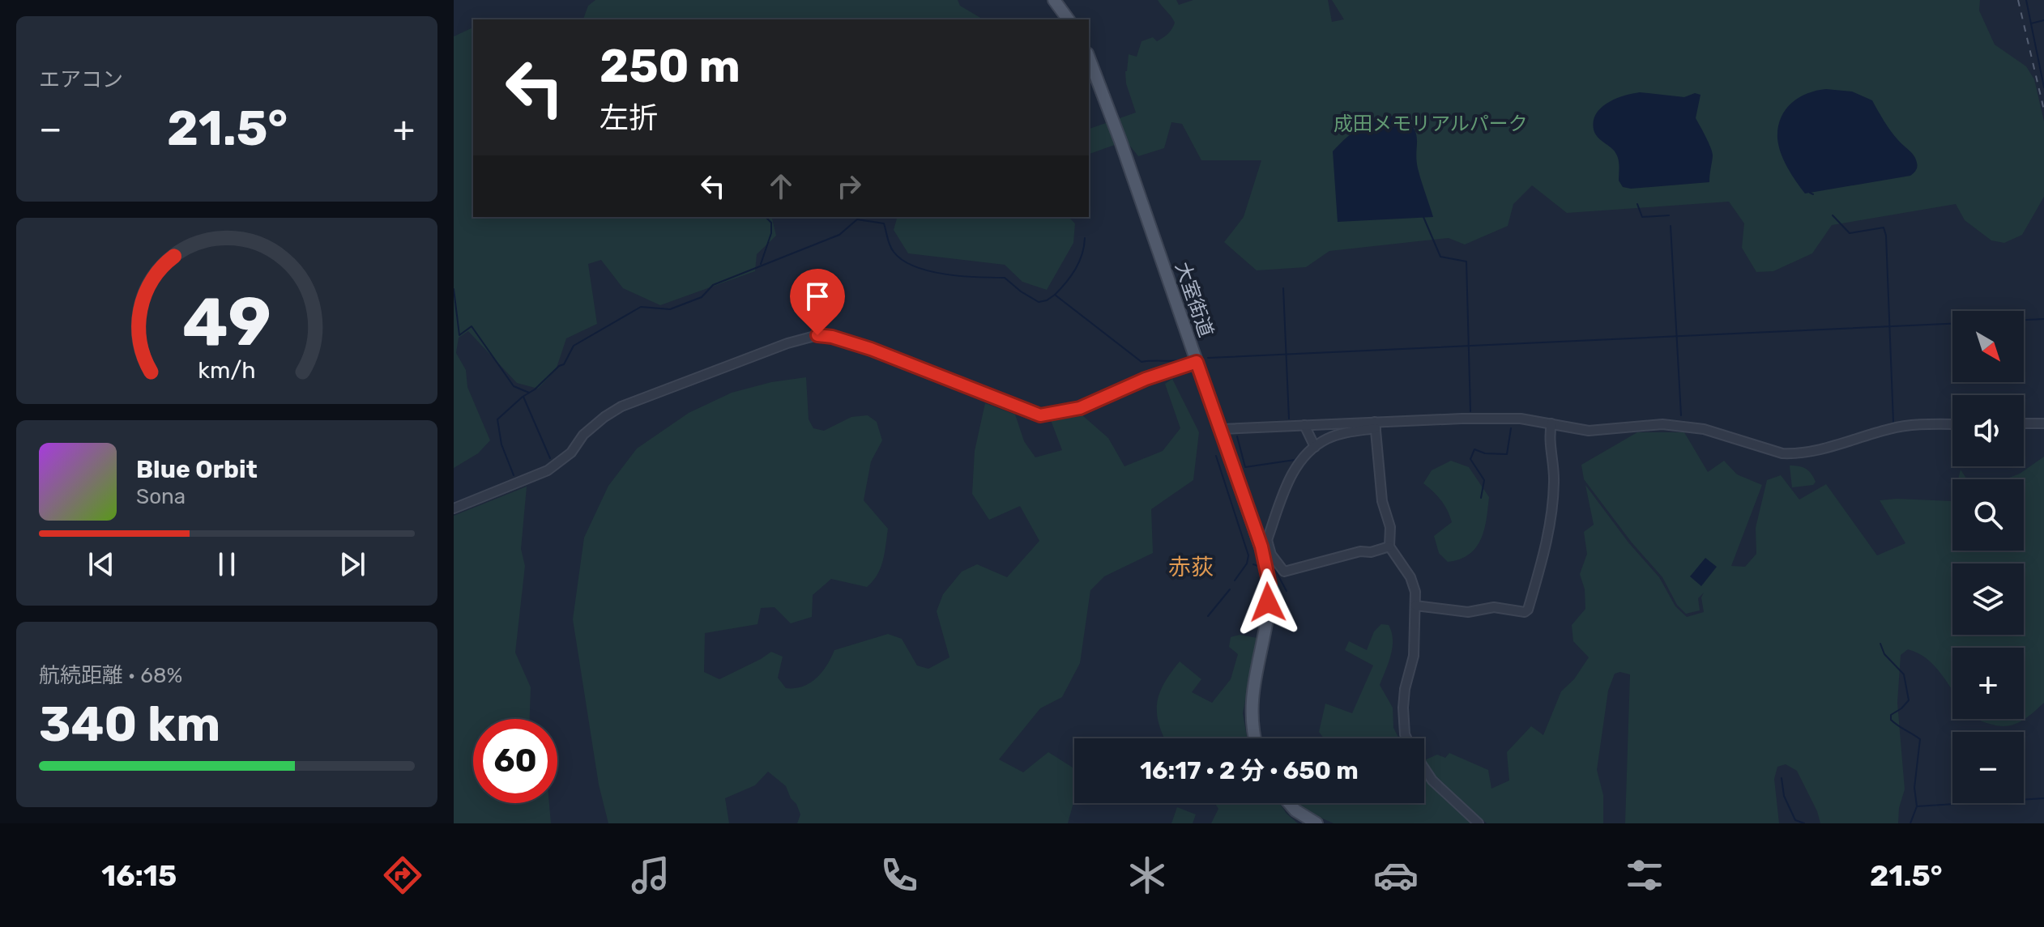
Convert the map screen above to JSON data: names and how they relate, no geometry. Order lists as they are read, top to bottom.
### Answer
{
  "streets": {
    "main road": ["大室街道"]
  },
  "districts": ["赤荻"],
  "parks": ["成田メモリアルパーク"],
  "north": "bottom right",
  "page": {
    "tile": [
      "エアコン",
      ["航続距離 · 68%", "340 km"]
    ],
    "turn": ["250 m", "左折"],
    "heat": ["−", "21.5°", "+"],
    "map_buttons": ["+", "−"],
    "song": ["Blue Orbit", "Sona"],
    "limit": "60",
    "trip": "16:17 · 2 分 · 650 m",
    "tabs": ["16:15", "21.5°"],
    "gauge": ["49", "km/h"]
  }
}
